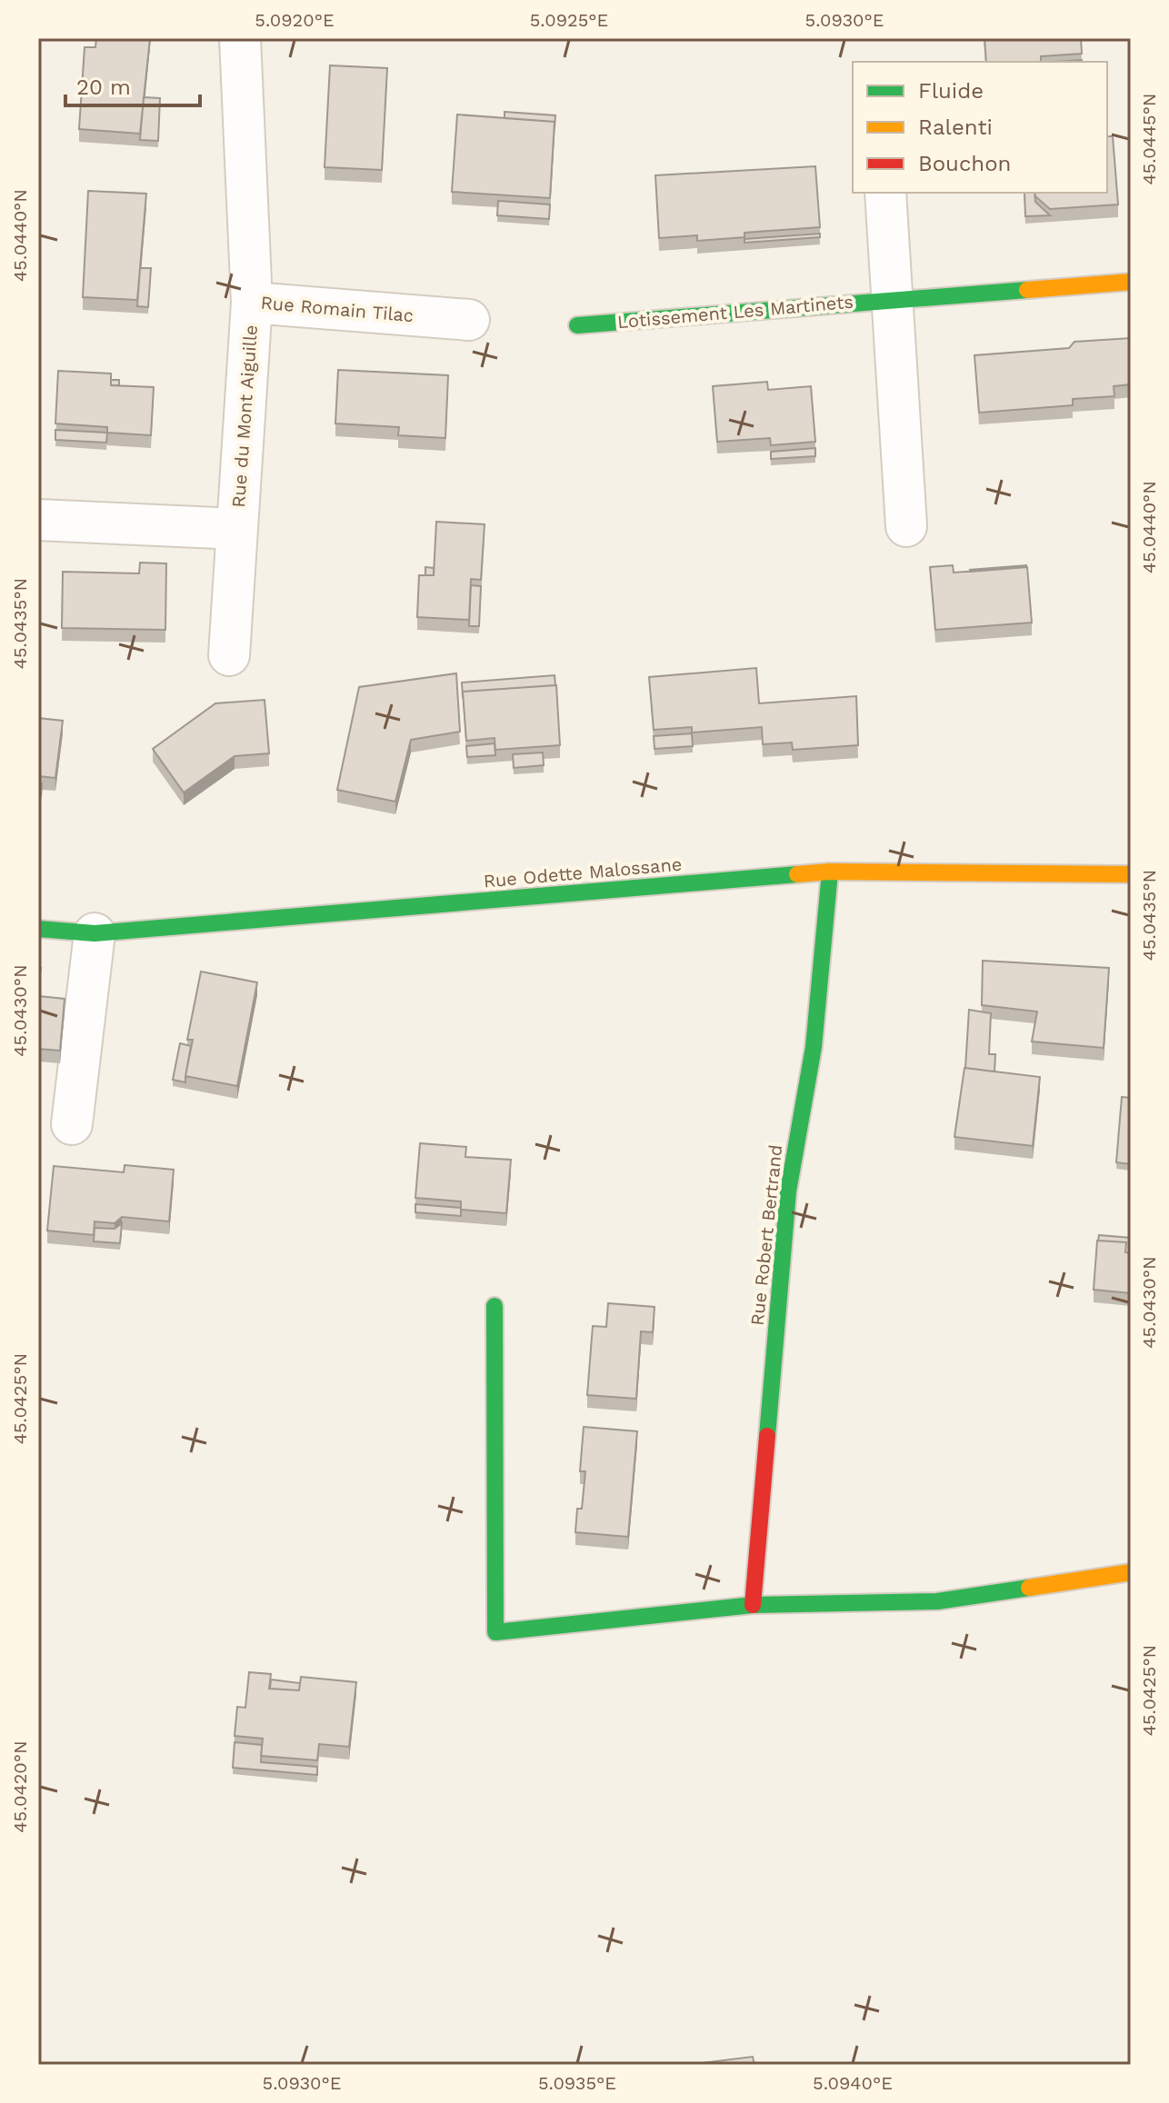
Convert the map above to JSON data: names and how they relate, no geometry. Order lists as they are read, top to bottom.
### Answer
{
  "streets": {
    "street": [
      "Rue Romain Tilac",
      "Lotissement Les Martinets",
      "Rue du Mont Aiguille",
      "Rue Odette Malossane",
      "Rue Robert Bertrand"
    ]
  },
  "crossings": [
    ["Rue Romain Tilac", "Rue du Mont Aiguille"],
    ["Rue Odette Malossane", "Rue Robert Bertrand"]
  ],
  "legend": ["Fluide", "Ralenti", "Bouchon"],
  "scale_bar": "20 m",
  "coordinates": [
    "5.0920°E",
    "5.0925°E",
    "5.0930°E",
    "45.0445°N",
    "45.0440°N",
    "45.0435°N",
    "45.0430°N",
    "45.0425°N",
    "45.0420°N",
    "5.0935°E",
    "5.0940°E"
  ]
}
